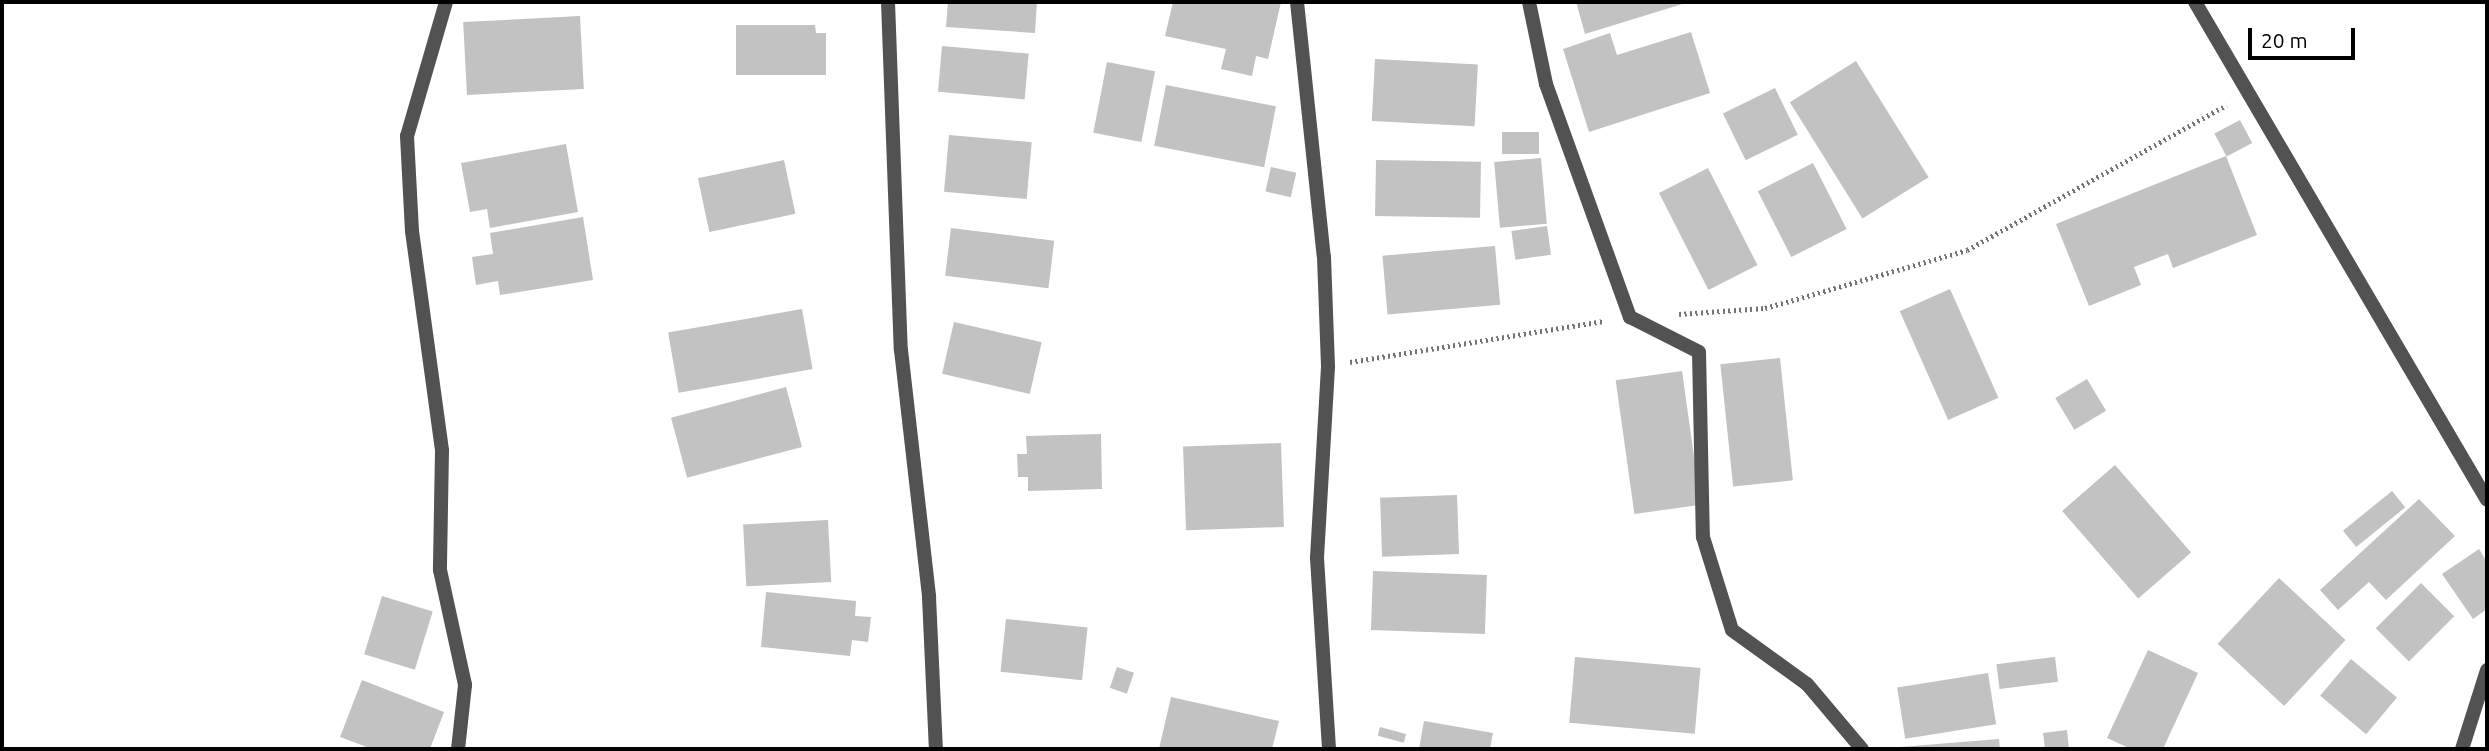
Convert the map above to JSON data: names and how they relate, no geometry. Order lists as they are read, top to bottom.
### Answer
{
  "scale_bar": "20 m"
}
